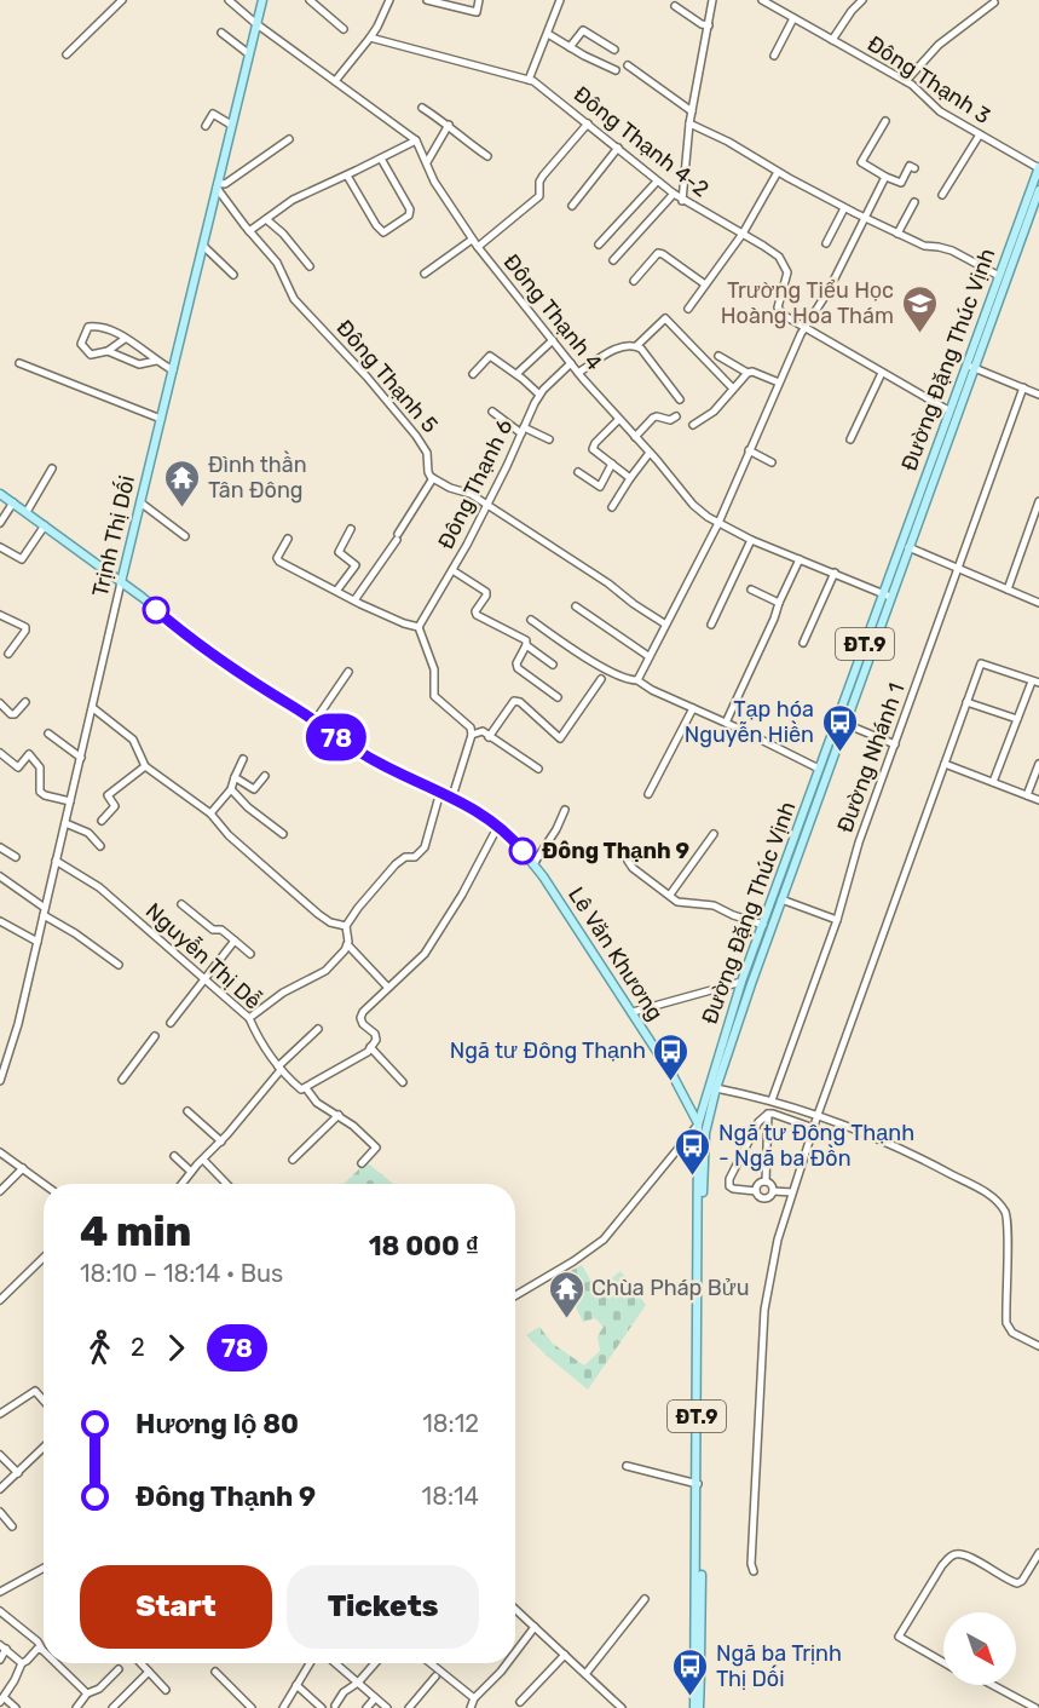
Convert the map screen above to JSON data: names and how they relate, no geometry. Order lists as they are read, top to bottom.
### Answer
{
  "streets": {
    "main road": [
      "Đường Đặng Thúc Vịnh",
      "Trịnh Thị Dối",
      "ĐT.9",
      "Lê Văn Khương"
    ],
    "street": [
      "Đông Thạnh 3",
      "Đông Thạnh 4-2",
      "Đông Thạnh 4",
      "Đông Thạnh 5",
      "Đông Thạnh 6",
      "Đường Nhánh 1",
      "Nguyễn Thị Dễ"
    ]
  },
  "crossings": [
    ["Đông Thạnh 3", "Đường Đặng Thúc Vịnh"],
    ["Đông Thạnh 4-2", "Đường Đặng Thúc Vịnh"],
    ["Đông Thạnh 4", "Đường Đặng Thúc Vịnh"],
    ["Đông Thạnh 4", "Đông Thạnh 6"],
    ["Đường Đặng Thúc Vịnh", "Lê Văn Khương"],
    ["Đông Thạnh 5", "Trịnh Thị Dối"],
    ["Trịnh Thị Dối", "Lê Văn Khương"],
    ["Trịnh Thị Dối", "Nguyễn Thị Dễ"]
  ],
  "places": {
    "school or university": ["Trường Tiểu Học Hoàng Hoa Thám"],
    "temple": ["Đình thần Tân Đông", "Chùa Pháp Bửu"],
    "bus stop": [
      "Tạp hóa Nguyễn Hiền",
      "Ngã tư Đông Thạnh",
      "Ngã tư Đông Thạnh - Ngã ba Đồn",
      "Ngã ba Trịnh Thị Dối"
    ],
    "other": ["Đông Thạnh 9"]
  },
  "lines": ["bus line 78"],
  "north": "bottom right",
  "page": {
    "on_map": "78",
    "heading": ["4 min", "18:10 – 18:14 · Bus", "18 000 ₫"],
    "legs": ["2", "78"],
    "list": [
      {
        "name": "Hương lộ 80",
        "value": "18:12"
      },
      {
        "name": "Đông Thạnh 9",
        "value": "18:14"
      }
    ],
    "buttons": ["Start", "Tickets"]
  }
}
